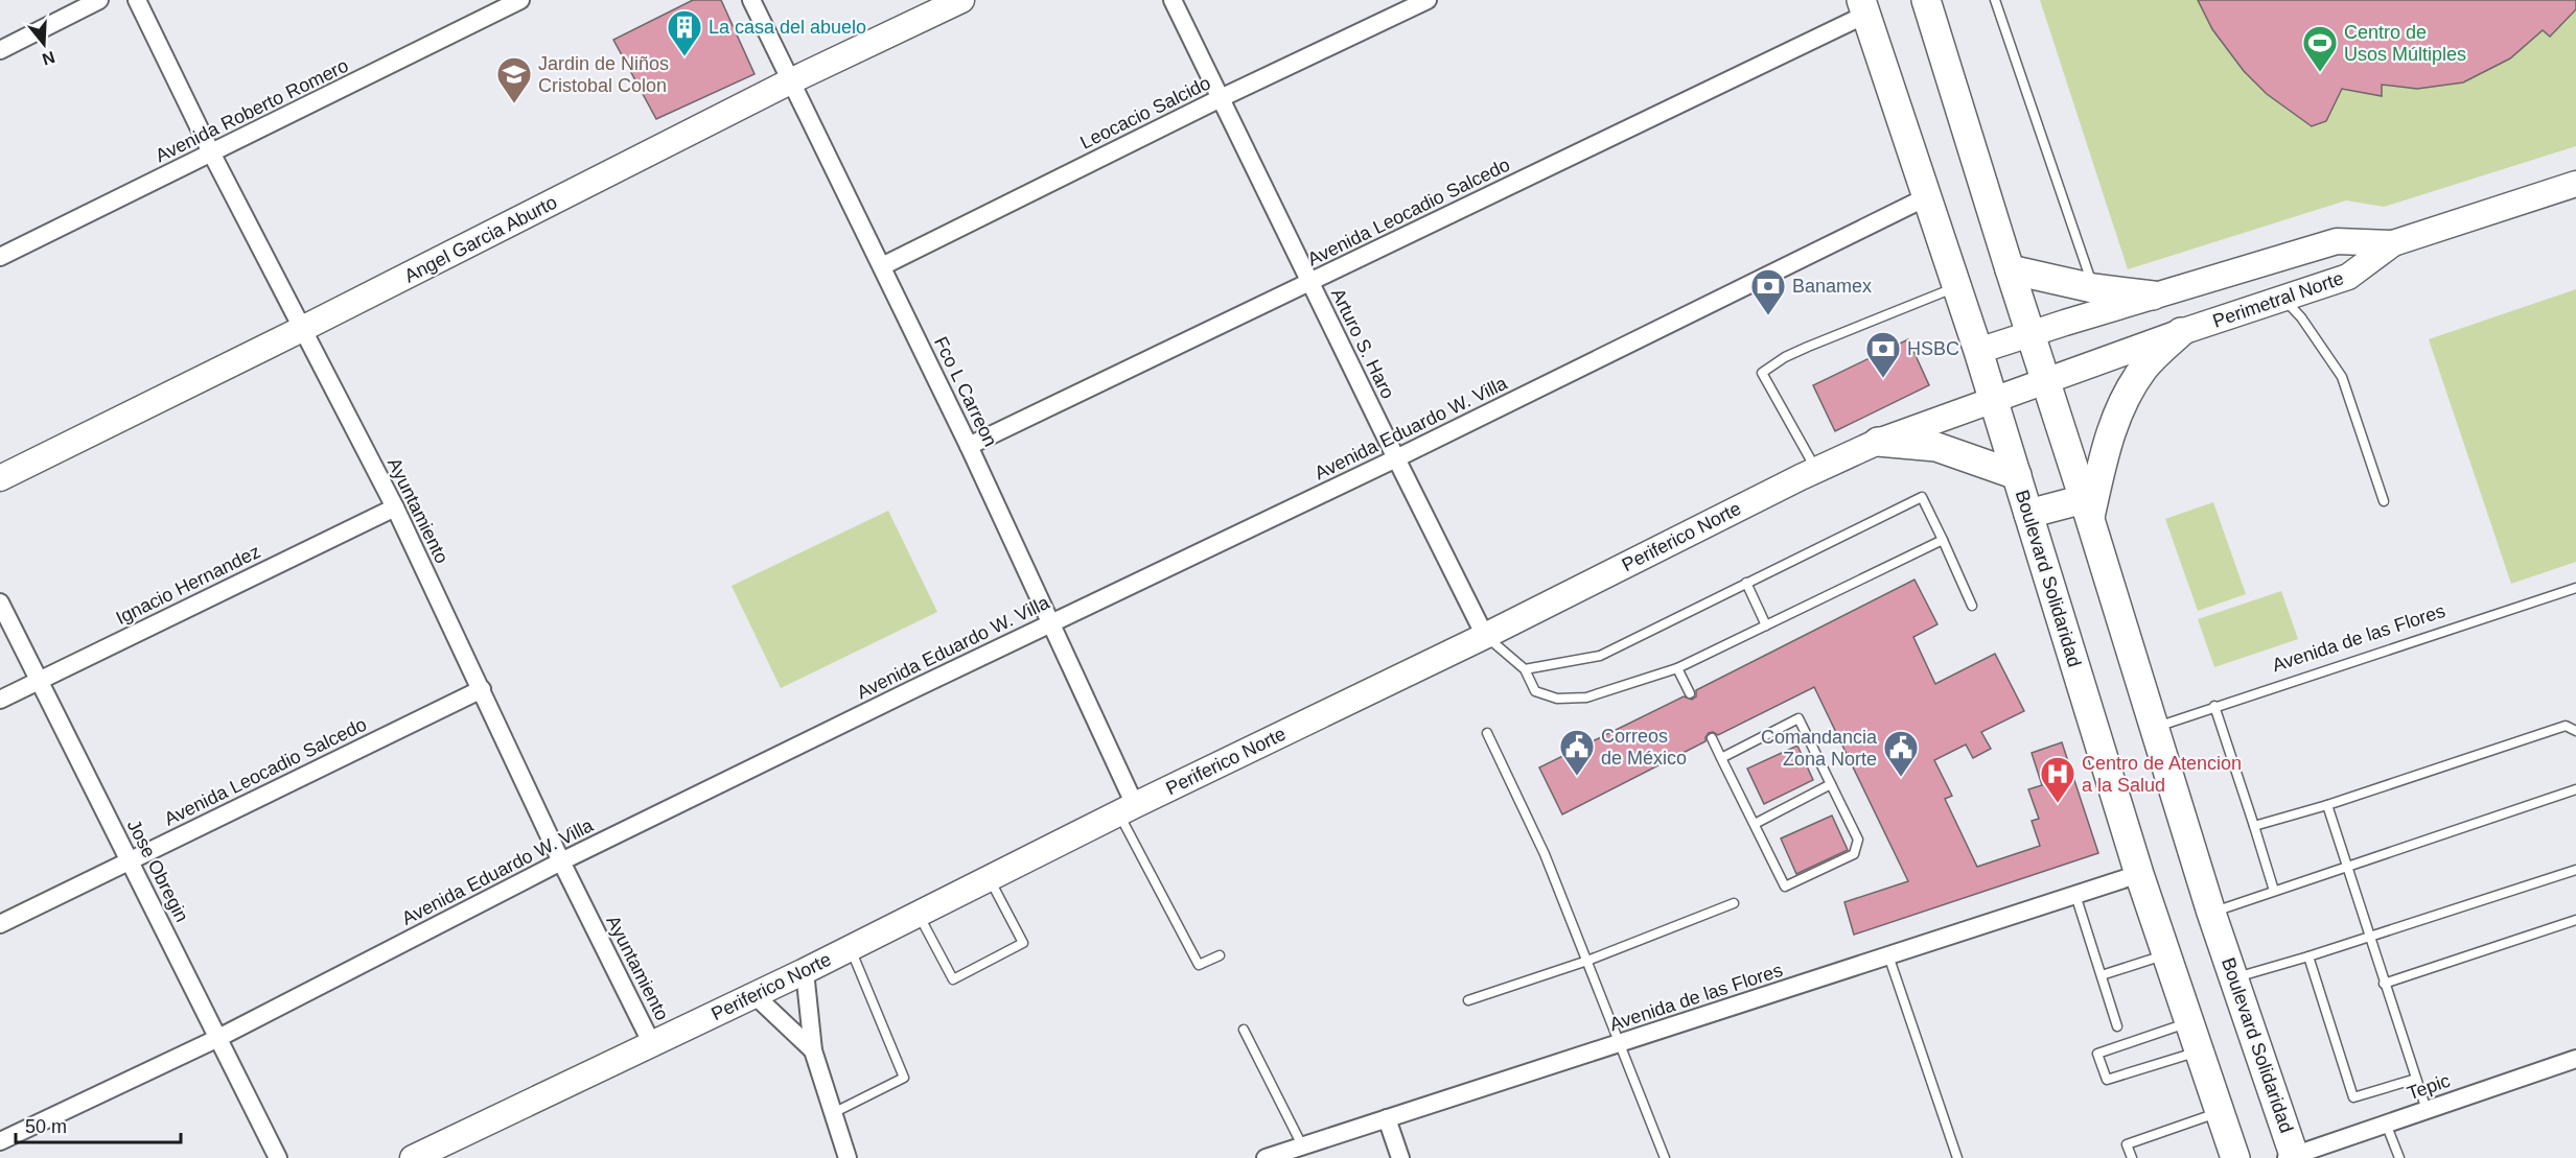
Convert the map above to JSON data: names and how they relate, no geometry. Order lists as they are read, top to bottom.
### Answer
{
  "streets": {
    "main road": ["Boulevard Solidaridad"],
    "street": [
      "Avenida Roberto Romero",
      "Leocacio Salcido",
      "Avenida Leocadio Salcedo",
      "Angel Garcia Aburto",
      "Perimetral Norte",
      "Arturo S. Haro",
      "Fco L Carreon",
      "Avenida Eduardo W. Villa",
      "Ayuntamiento",
      "Periferico Norte",
      "Ignacio Hernandez",
      "Avenida de las Flores",
      "Jose Obregin",
      "Tepic"
    ]
  },
  "crossings": [
    ["Avenida Roberto Romero", "Ayuntamiento"],
    ["Leocacio Salcido", "Arturo S. Haro"],
    ["Leocacio Salcido", "Fco L Carreon"],
    ["Avenida Leocadio Salcedo", "Arturo S. Haro"],
    ["Avenida Leocadio Salcedo", "Fco L Carreon"],
    ["Avenida Leocadio Salcedo", "Ayuntamiento"],
    ["Avenida Leocadio Salcedo", "Boulevard Solidaridad"],
    ["Avenida Leocadio Salcedo", "Jose Obregin"],
    ["Angel Garcia Aburto", "Fco L Carreon"],
    ["Angel Garcia Aburto", "Ayuntamiento"],
    ["Perimetral Norte", "Periferico Norte"],
    ["Perimetral Norte", "Boulevard Solidaridad"],
    ["Arturo S. Haro", "Avenida Eduardo W. Villa"],
    ["Arturo S. Haro", "Periferico Norte"],
    ["Fco L Carreon", "Avenida Eduardo W. Villa"],
    ["Fco L Carreon", "Periferico Norte"],
    ["Avenida Eduardo W. Villa", "Ayuntamiento"],
    ["Avenida Eduardo W. Villa", "Boulevard Solidaridad"],
    ["Avenida Eduardo W. Villa", "Jose Obregin"],
    ["Ayuntamiento", "Periferico Norte"],
    ["Ayuntamiento", "Ignacio Hernandez"],
    ["Periferico Norte", "Boulevard Solidaridad"],
    ["Boulevard Solidaridad", "Avenida de las Flores"],
    ["Boulevard Solidaridad", "Tepic"],
    ["Ignacio Hernandez", "Jose Obregin"]
  ],
  "places": {
    "building": ["La casa del abuelo"],
    "sports": ["Centro de Usos Múltiples"],
    "school or university": ["Jardin de Niños Cristobal Colon"],
    "bank": ["Banamex", "HSBC"],
    "public building": ["Correos de México", "Comandancia Zona Norte"],
    "hospital": ["Centro de Atencion a la Salud"]
  },
  "scale_bar": "50 m",
  "north": "bottom"
}
